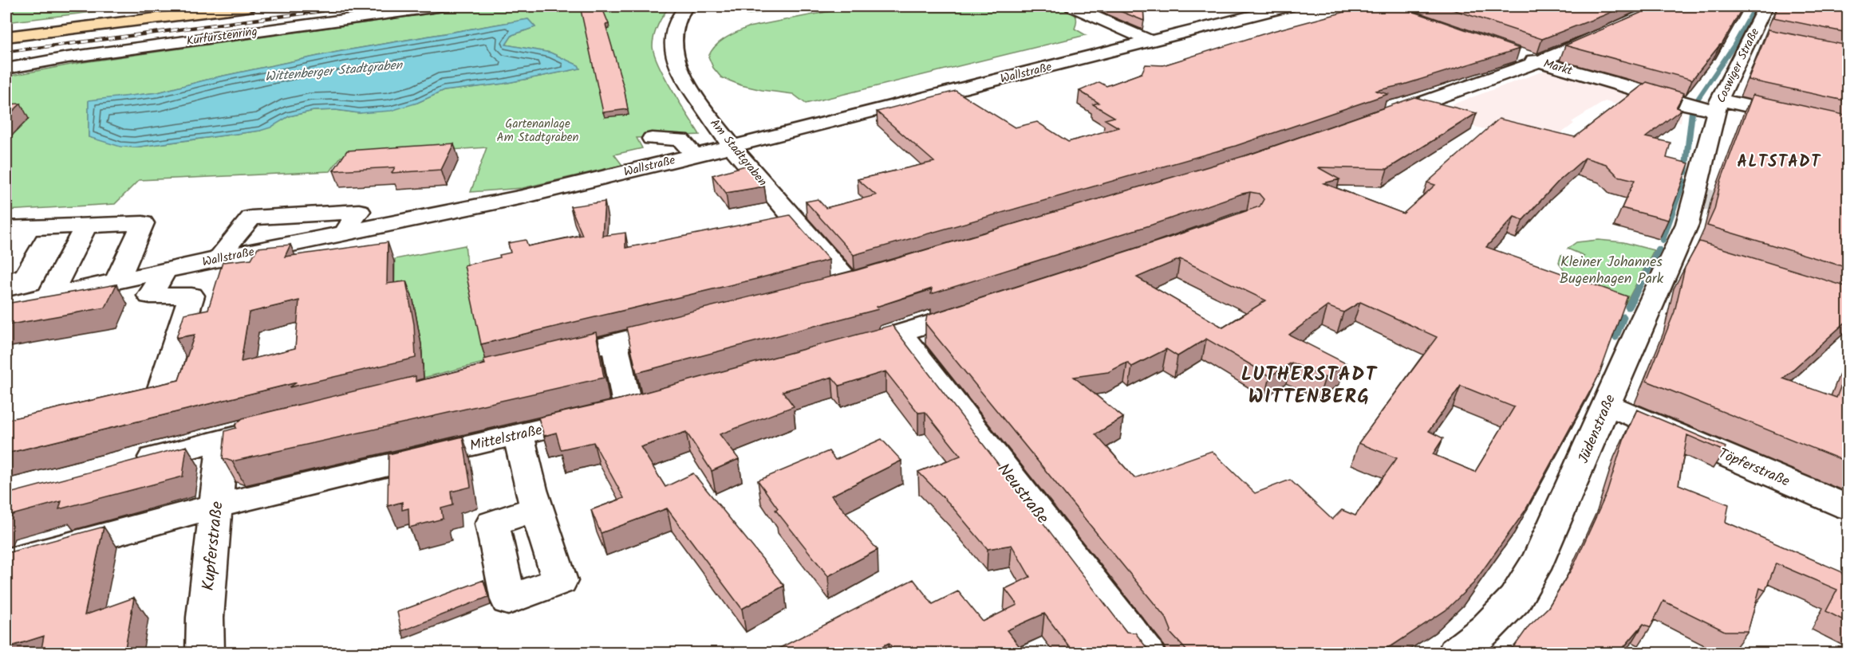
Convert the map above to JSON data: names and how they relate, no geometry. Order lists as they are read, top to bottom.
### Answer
{
  "streets": {
    "street": [
      "Kurfürstenring",
      "Coswiger Straße",
      "Markt",
      "Wallstraße",
      "Am Stadtgraben",
      "Jüdenstraße",
      "Mittelstraße",
      "Töpferstraße",
      "Neustraße",
      "Kupferstraße"
    ]
  },
  "crossings": [
    ["Coswiger Straße", "Markt"],
    ["Coswiger Straße", "Jüdenstraße"],
    ["Wallstraße", "Am Stadtgraben"],
    ["Jüdenstraße", "Töpferstraße"],
    ["Mittelstraße", "Kupferstraße"]
  ],
  "districts": ["ALTSTADT", "LUTHERSTADT WITTENBERG"],
  "water": ["Wittenberger Stadtgraben"],
  "parks": ["Gartenanlage Am Stadtgraben", "Kleiner Johannes Bugenhagen Park"]
}
